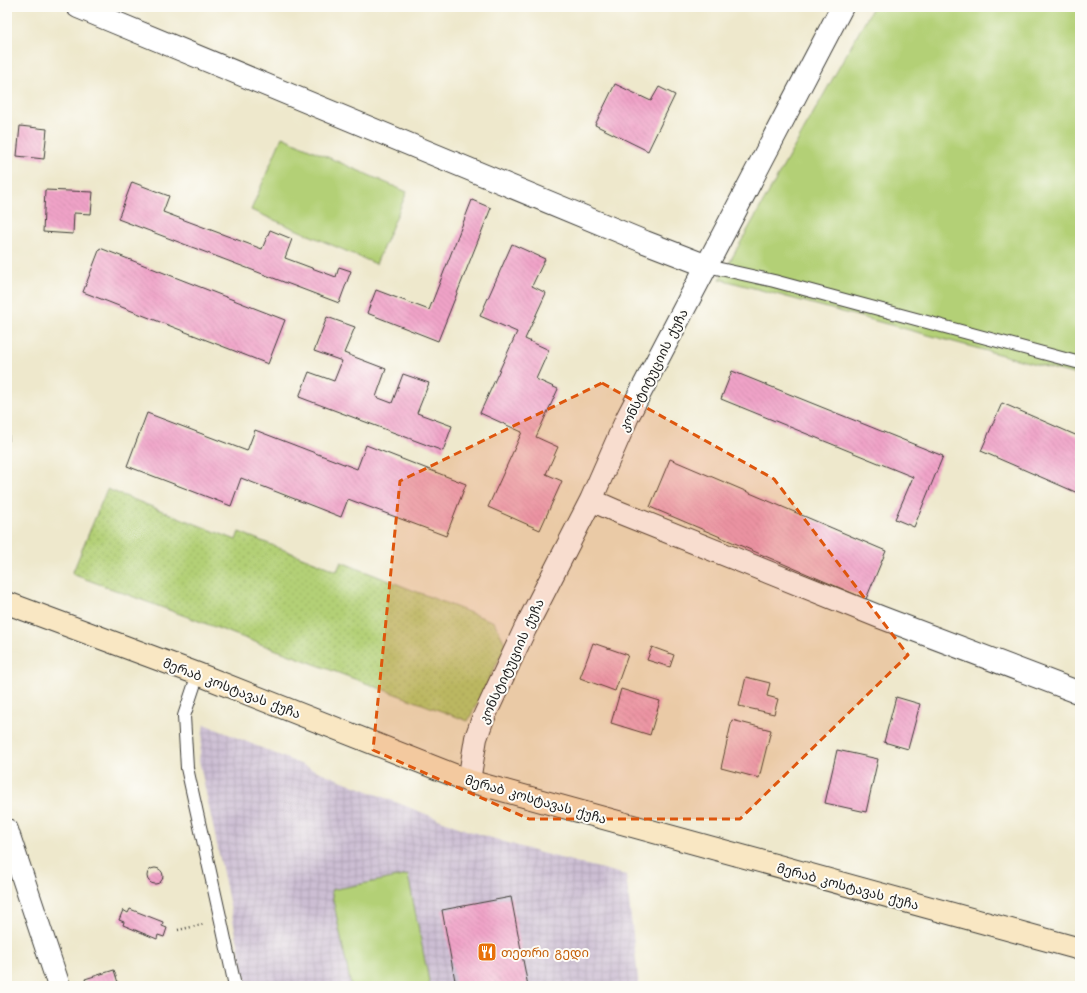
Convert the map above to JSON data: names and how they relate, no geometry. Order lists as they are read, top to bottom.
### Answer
{
  "streets": {
    "main road": ["მერაბ კოსტავას ქუჩა"],
    "street": ["კონსტიტუციის ქუჩა"]
  },
  "crossings": [
    ["კონსტიტუციის ქუჩა", "მერაბ კოსტავას ქუჩა"]
  ],
  "places": {
    "restaurant": ["თეთრი გედი"]
  }
}
